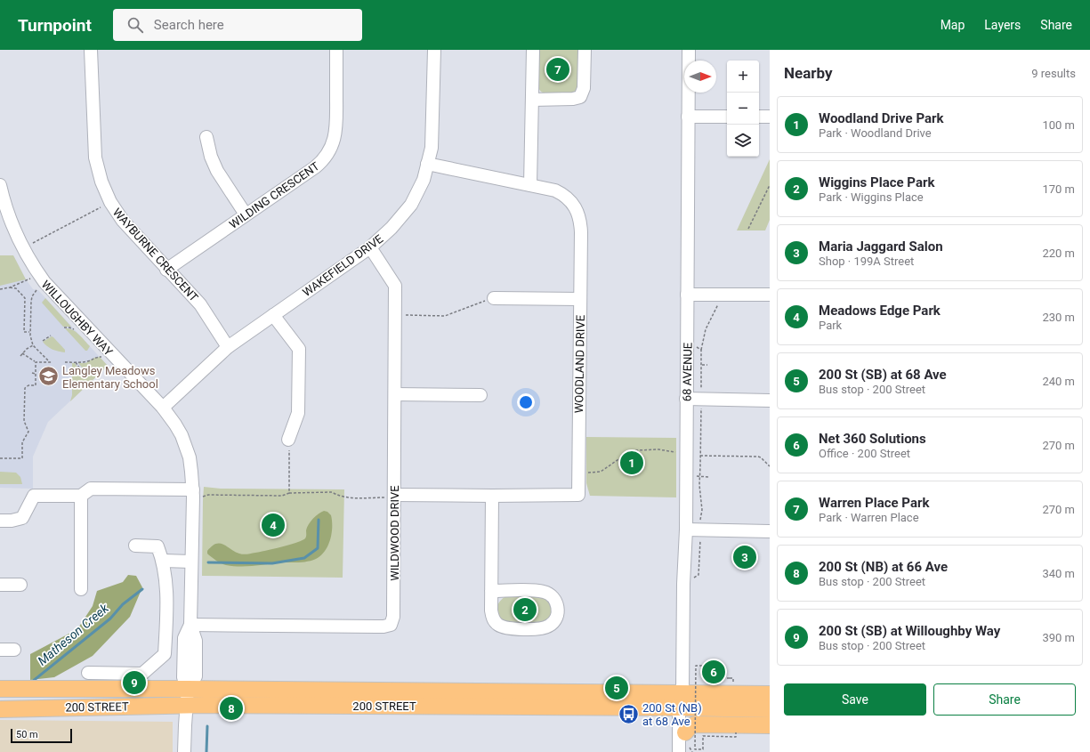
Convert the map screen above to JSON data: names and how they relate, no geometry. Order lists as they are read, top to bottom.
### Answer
{
  "streets": {
    "main road": ["200 STREET"],
    "street": [
      "WILDING CRESCENT",
      "WAYBURNE CRESCENT",
      "WAKEFIELD DRIVE",
      "WILLOUGHBY WAY",
      "WOODLAND DRIVE",
      "68 AVENUE",
      "WILDWOOD DRIVE"
    ]
  },
  "crossings": [
    ["WILDING CRESCENT", "WAYBURNE CRESCENT"],
    ["WAYBURNE CRESCENT", "WAKEFIELD DRIVE"],
    ["WAKEFIELD DRIVE", "WILLOUGHBY WAY"],
    ["WAKEFIELD DRIVE", "WOODLAND DRIVE"],
    ["WAKEFIELD DRIVE", "WILDWOOD DRIVE"],
    ["WILLOUGHBY WAY", "WILDWOOD DRIVE"],
    ["WILLOUGHBY WAY", "200 STREET"],
    ["WOODLAND DRIVE", "WILDWOOD DRIVE"],
    ["68 AVENUE", "200 STREET"]
  ],
  "water": ["Matheson Creek"],
  "places": {
    "school or university": ["Langley Meadows Elementary School"],
    "bus stop": ["200 St (NB) at 68 Ave"]
  },
  "scale_bar": "50 m",
  "north": "right",
  "page": {
    "header": "Turnpoint",
    "search": "Search here",
    "nav": ["Map", "Layers", "Share"],
    "heading": ["Nearby", "9 results"],
    "pins": [
      "7",
      "1",
      "4",
      "3",
      "2",
      "6",
      "9",
      "5",
      "8"
    ],
    "map_buttons": ["+", "−"],
    "list": [
      {
        "mark": "1",
        "name": "Woodland Drive Park",
        "note": "Park · Woodland Drive",
        "value": "100 m"
      },
      {
        "mark": "2",
        "name": "Wiggins Place Park",
        "note": "Park · Wiggins Place",
        "value": "170 m"
      },
      {
        "mark": "3",
        "name": "Maria Jaggard Salon",
        "note": "Shop · 199A Street",
        "value": "220 m"
      },
      {
        "mark": "4",
        "name": "Meadows Edge Park",
        "note": "Park",
        "value": "230 m"
      },
      {
        "mark": "5",
        "name": "200 St (SB) at 68 Ave",
        "note": "Bus stop · 200 Street",
        "value": "240 m"
      },
      {
        "mark": "6",
        "name": "Net 360 Solutions",
        "note": "Office · 200 Street",
        "value": "270 m"
      },
      {
        "mark": "7",
        "name": "Warren Place Park",
        "note": "Park · Warren Place",
        "value": "270 m"
      },
      {
        "mark": "8",
        "name": "200 St (NB) at 66 Ave",
        "note": "Bus stop · 200 Street",
        "value": "340 m"
      },
      {
        "mark": "9",
        "name": "200 St (SB) at Willoughby Way",
        "note": "Bus stop · 200 Street",
        "value": "390 m"
      }
    ],
    "buttons": ["Save", "Share"],
    "scale": "50 m"
  }
}
